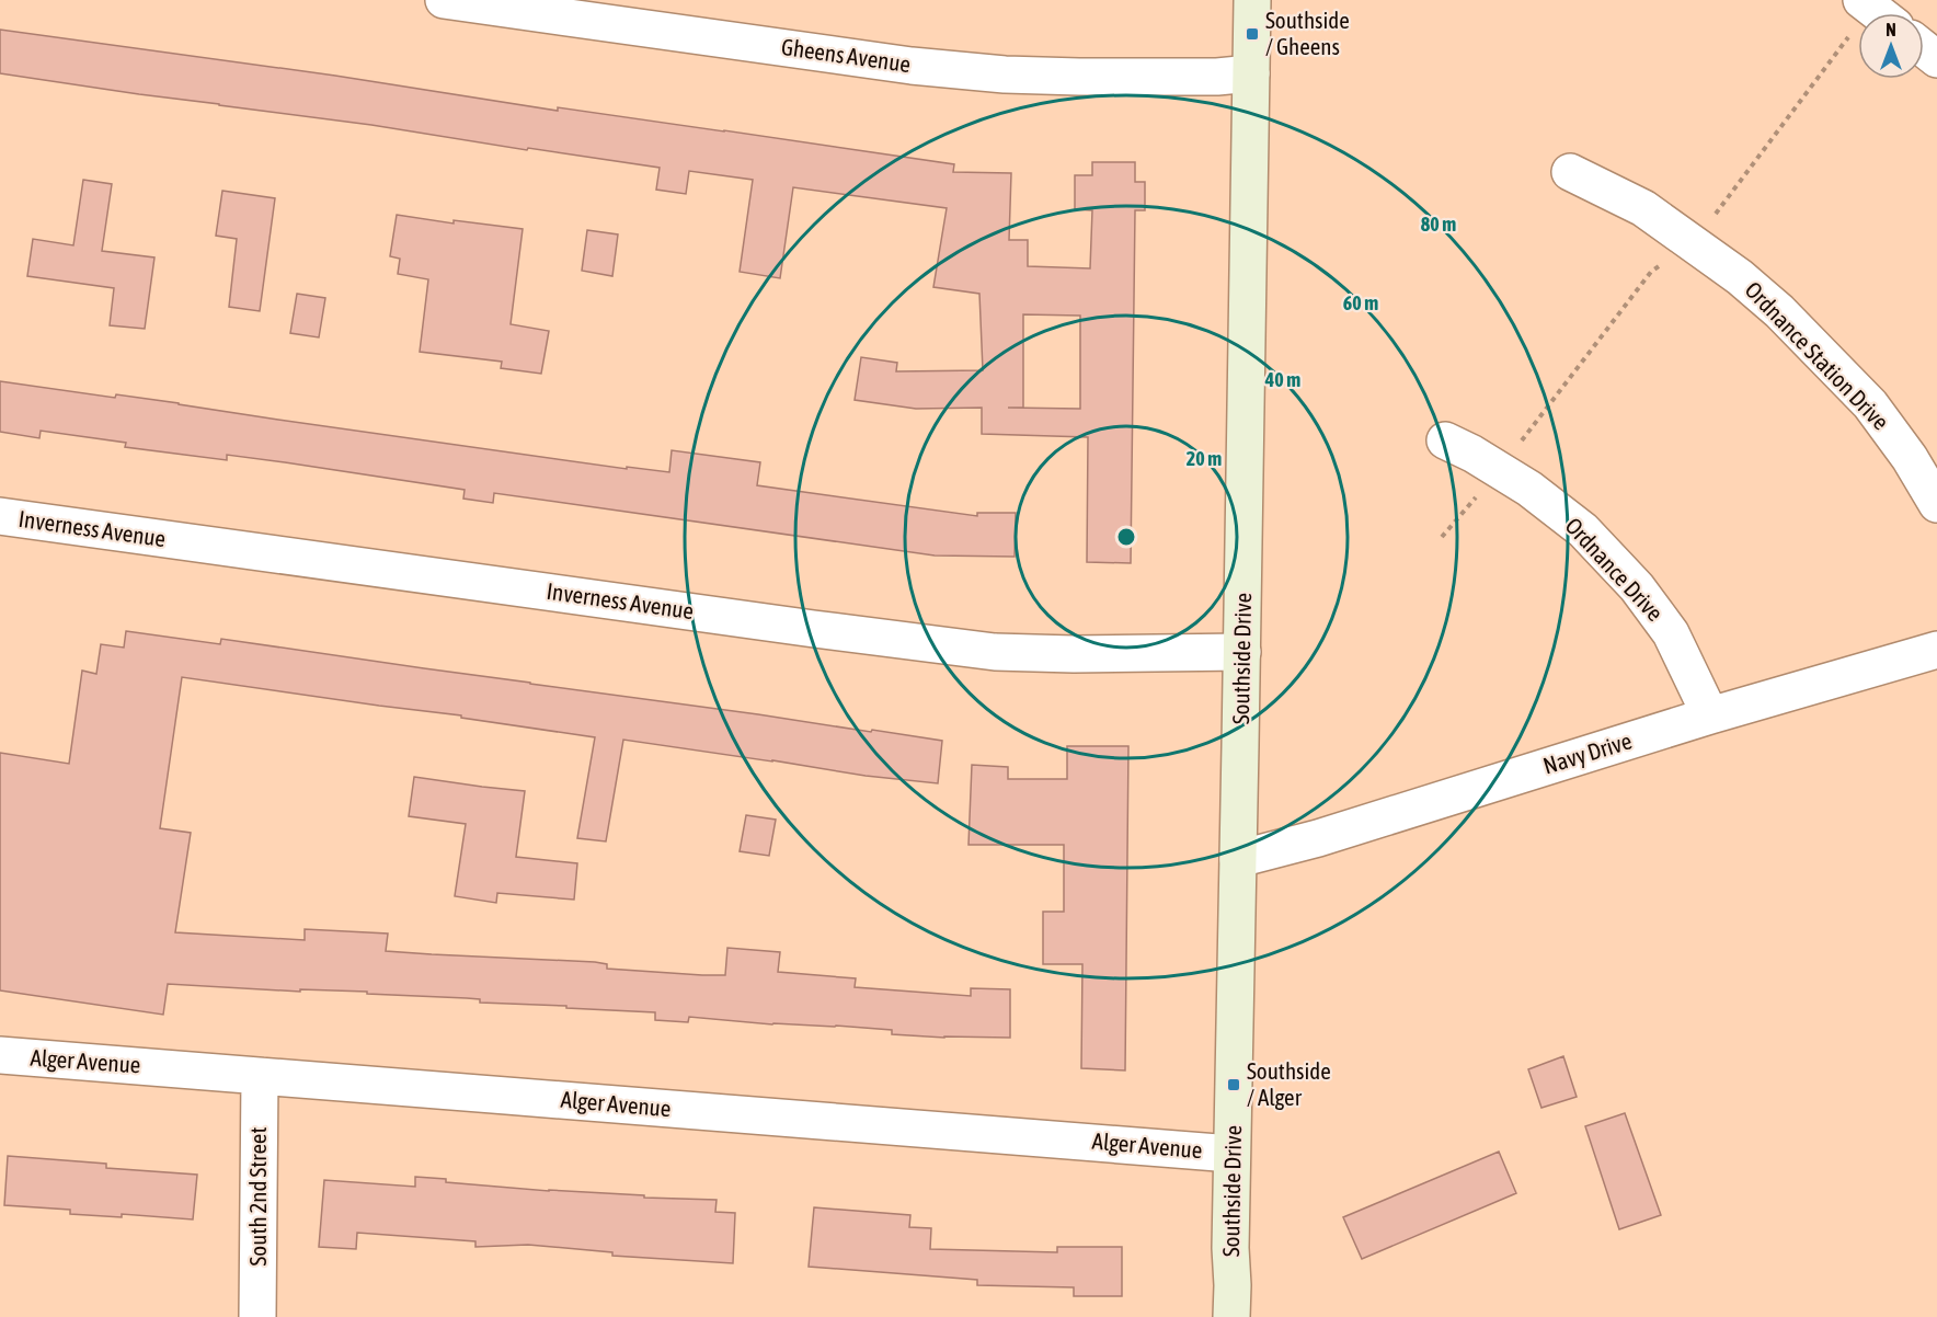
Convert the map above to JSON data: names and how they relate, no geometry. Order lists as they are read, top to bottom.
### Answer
{
  "streets": {
    "main road": ["Southside Drive"],
    "street": [
      "Gheens Avenue",
      "Ordnance Station Drive",
      "Inverness Avenue",
      "Ordnance Drive",
      "Navy Drive",
      "Alger Avenue",
      "South 2nd Street"
    ]
  },
  "crossings": [
    ["Gheens Avenue", "Southside Drive"],
    ["Inverness Avenue", "Southside Drive"],
    ["Ordnance Drive", "Navy Drive"],
    ["Southside Drive", "Navy Drive"],
    ["Southside Drive", "Alger Avenue"],
    ["Alger Avenue", "South 2nd Street"]
  ],
  "places": {
    "transit": ["Southside / Gheens", "Southside / Alger"]
  },
  "north": "top",
  "rings": [
    "80 m",
    "60 m",
    "40 m",
    "20 m"
  ]
}
